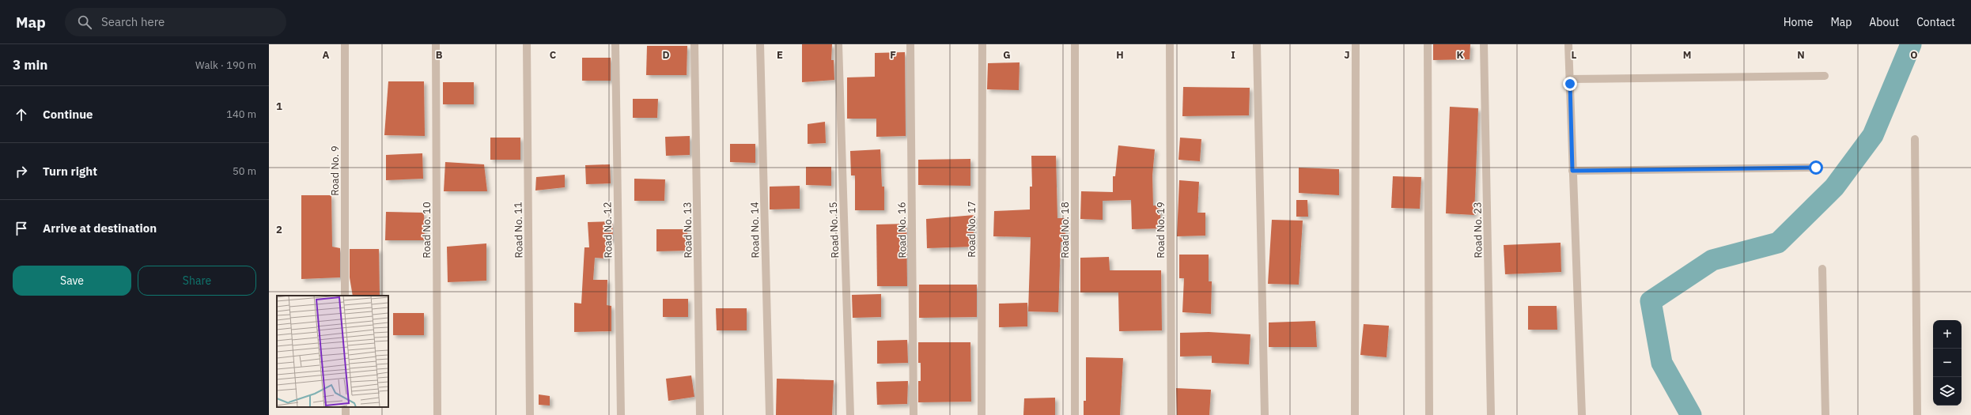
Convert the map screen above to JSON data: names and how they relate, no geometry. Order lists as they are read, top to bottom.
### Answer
{
  "streets": {
    "street": [
      "Road No. 9",
      "Road No. 17",
      "Road No. 10",
      "Road No. 11",
      "Road No. 12",
      "Road No. 13",
      "Road No. 14",
      "Road No. 15",
      "Road No. 16",
      "Road No. 18",
      "Road No. 19",
      "Road No. 23"
    ]
  },
  "page": {
    "header": "Map",
    "search": "Search here",
    "nav": [
      "Home",
      "Map",
      "About",
      "Contact"
    ],
    "heading": ["3 min", "Walk · 190 m"],
    "list": [
      ["Continue", "140 m"],
      ["Turn right", "50 m"],
      "Arrive at destination"
    ],
    "buttons": ["Save", "Share"],
    "map_buttons": ["+", "−"]
  },
  "grid": {
    "columns": [
      "A",
      "B",
      "C",
      "D",
      "E",
      "F",
      "G",
      "H",
      "I",
      "J",
      "K",
      "L",
      "M",
      "N",
      "O"
    ],
    "rows": ["1", "2"]
  }
}
